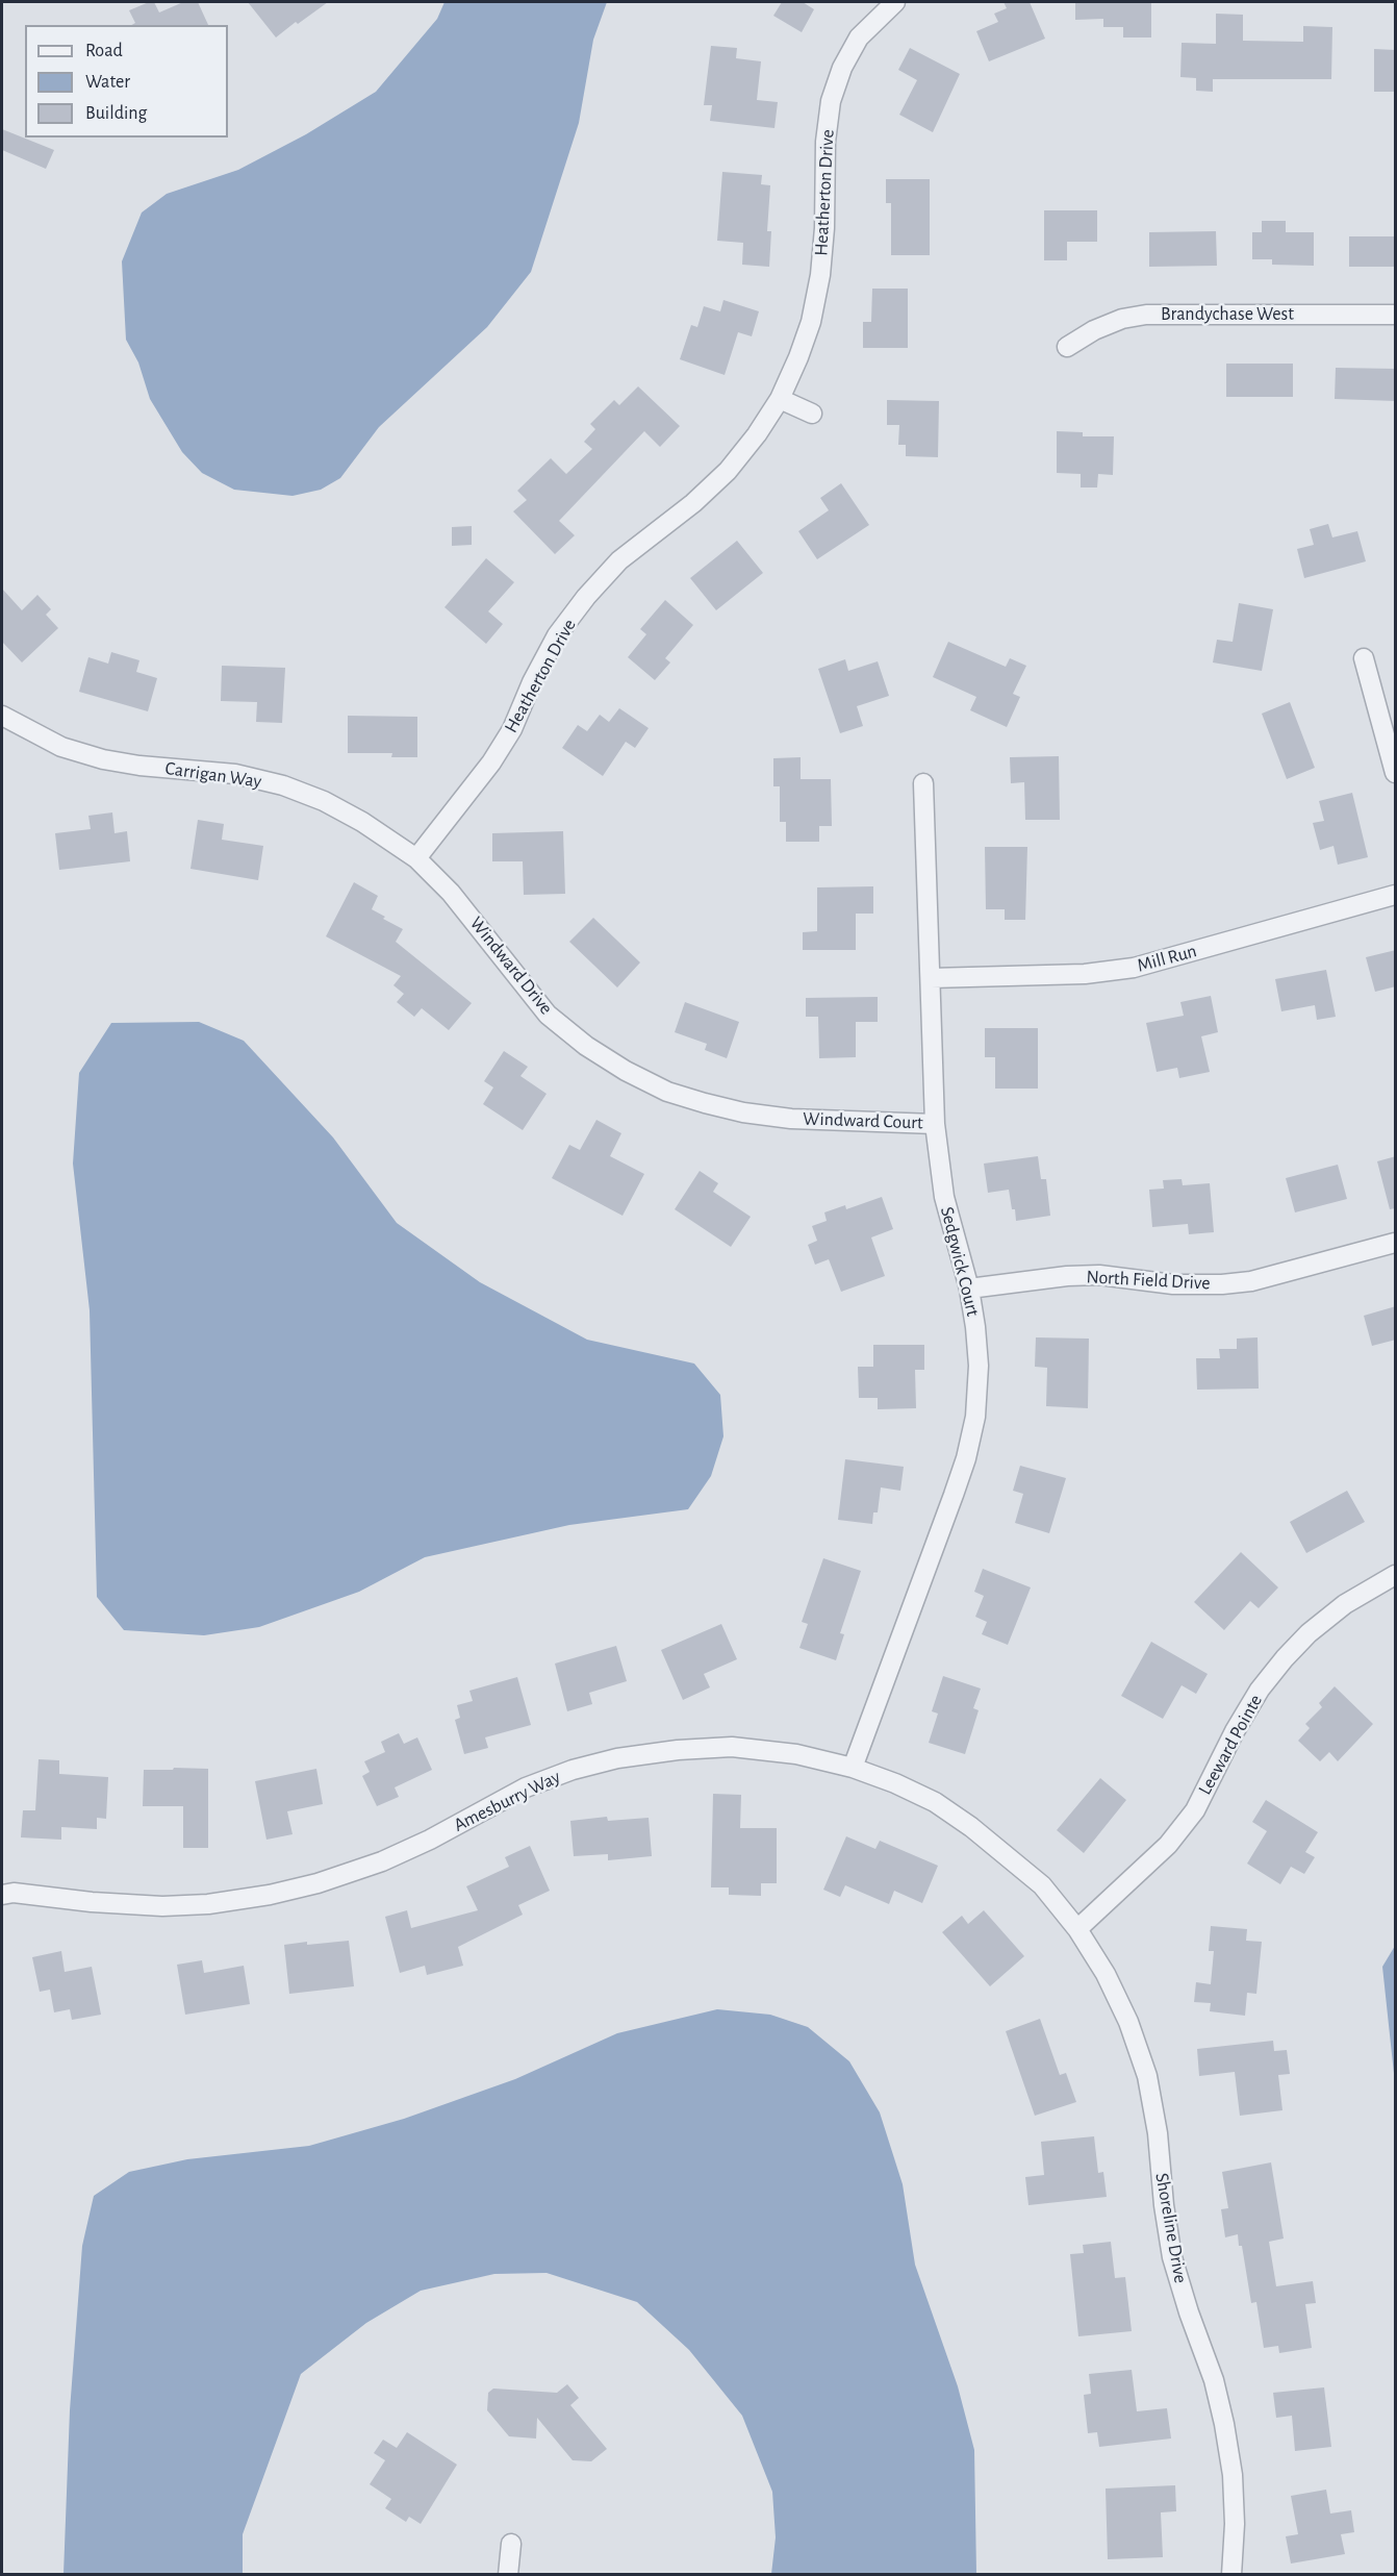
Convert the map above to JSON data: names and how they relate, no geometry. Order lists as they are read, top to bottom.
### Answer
{
  "streets": {
    "street": [
      "Heatherton Drive",
      "Brandychase West",
      "Carrigan Way",
      "Mill Run",
      "Windward Drive",
      "Windward Court",
      "Sedgwick Court",
      "North Field Drive",
      "Leeward Pointe",
      "Amesburry Way",
      "Shoreline Drive"
    ]
  },
  "crossings": [
    ["Heatherton Drive", "Carrigan Way"],
    ["Heatherton Drive", "Windward Drive"],
    ["Carrigan Way", "Windward Drive"],
    ["Mill Run", "Sedgwick Court"],
    ["Windward Drive", "Windward Court"],
    ["Windward Court", "Sedgwick Court"],
    ["Sedgwick Court", "North Field Drive"],
    ["Sedgwick Court", "Amesburry Way"],
    ["Leeward Pointe", "Amesburry Way"],
    ["Leeward Pointe", "Shoreline Drive"],
    ["Amesburry Way", "Shoreline Drive"]
  ],
  "legend": ["Road", "Water", "Building"]
}
